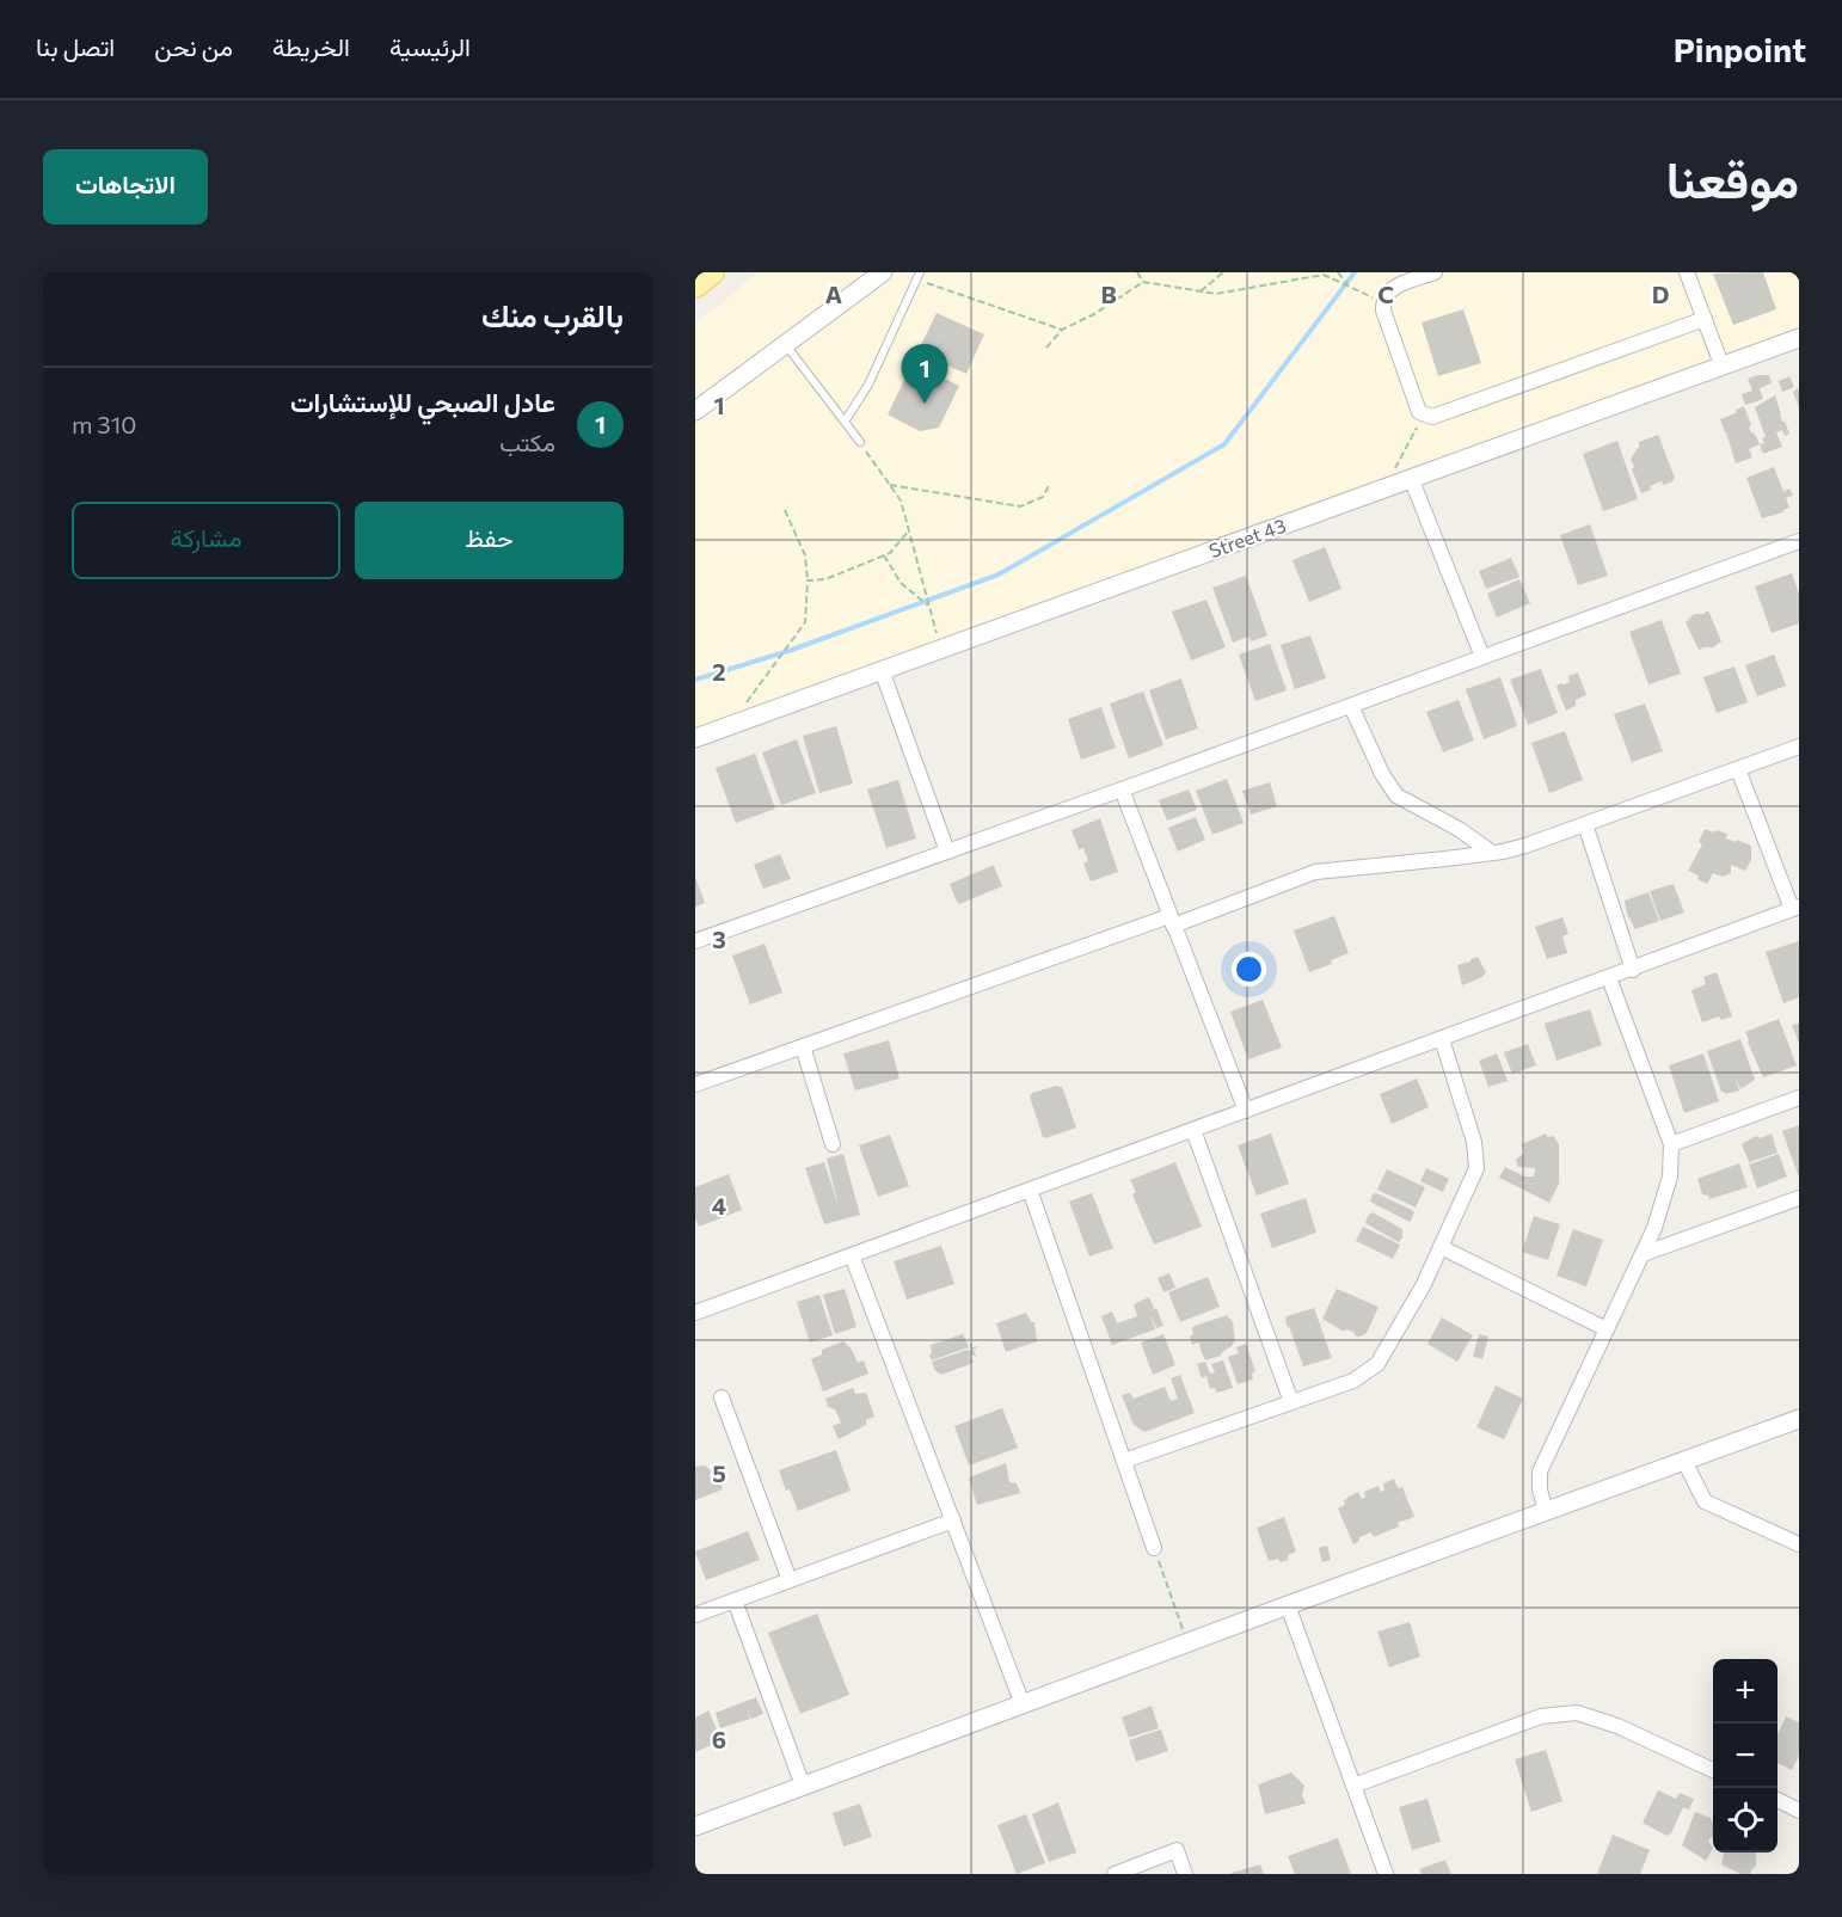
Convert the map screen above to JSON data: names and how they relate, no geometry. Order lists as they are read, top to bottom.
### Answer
{
  "streets": {
    "street": ["Street 43"]
  },
  "page": {
    "header": "Pinpoint",
    "nav": [
      "الرئيسية",
      "الخريطة",
      "من نحن",
      "اتصل بنا"
    ],
    "title": "موقعنا",
    "buttons": [
      "الاتجاهات",
      ["حفظ", "مشاركة"]
    ],
    "heading": "بالقرب منك",
    "pins": "1",
    "list": [
      {
        "mark": "1",
        "name": "عادل الصبحي للإستشارات",
        "note": "مكتب",
        "value": "310 m"
      }
    ],
    "map_buttons": ["+", "−"]
  },
  "grid": {
    "columns": [
      "A",
      "B",
      "C",
      "D"
    ],
    "rows": [
      "1",
      "2",
      "3",
      "4",
      "5",
      "6"
    ]
  }
}
